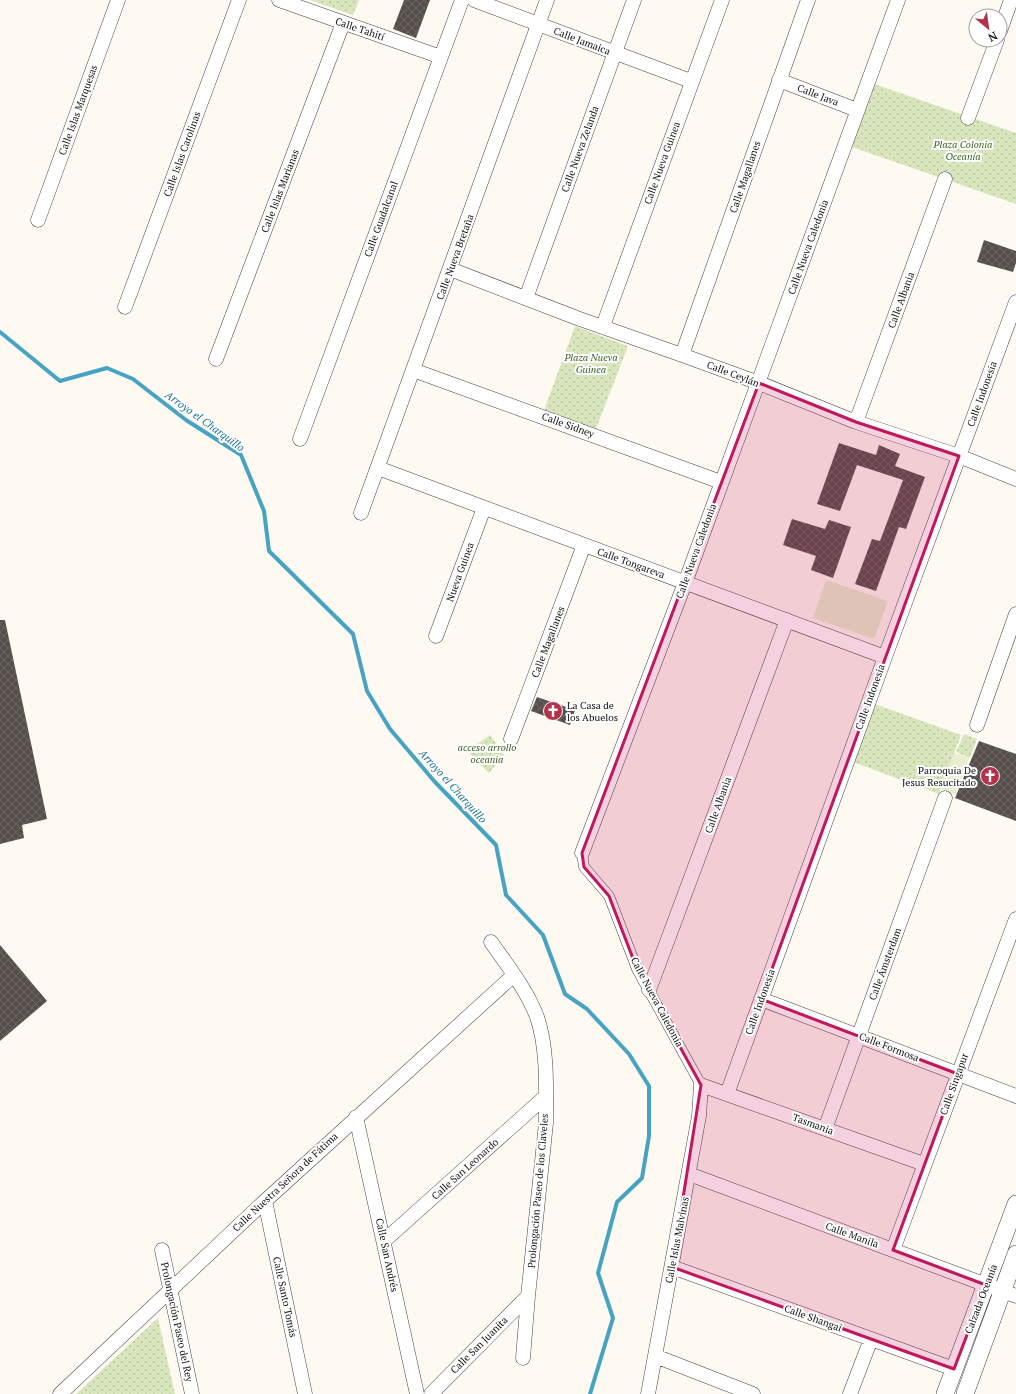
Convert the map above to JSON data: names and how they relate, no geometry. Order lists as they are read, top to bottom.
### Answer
{
  "streets": {
    "street": [
      "Calle Tahití",
      "Calle Jamaica",
      "Calle Java",
      "Calle Islas Marquesas",
      "Calle Nueva Zelanda",
      "Calle Islas Carolinas",
      "Calle Nueva Guinea",
      "Calle Magallanes",
      "Calle Islas Marianas",
      "Calle Guadalcanal",
      "Calle Nueva Caledonia",
      "Calle Nueva Bretaña",
      "Calle Albania",
      "Calle Ceylán",
      "Calle Indonesia",
      "Calle Sidney",
      "Calle Tongareva",
      "Nueva Guinea",
      "Calle Ámsterdam",
      "Calle Formosa",
      "Calle Singapur",
      "Tasmania",
      "Calle San Leonardo",
      "Calle Nuestra Señora de Fátima",
      "Prolongación Paseo de los Claveles",
      "Calle Manila",
      "Calle Islas Malvinas",
      "Calle San Andrés",
      "Calle Santo Tomás",
      "Calzada Oceanía",
      "Calle Shangai",
      "Prolongación Paseo del Rey",
      "Calle San Juanita"
    ]
  },
  "crossings": [
    ["Calle Tahití", "Calle Islas Marianas"],
    ["Calle Tahití", "Calle Guadalcanal"],
    ["Calle Jamaica", "Calle Nueva Zelanda"],
    ["Calle Jamaica", "Calle Nueva Guinea"],
    ["Calle Jamaica", "Calle Nueva Bretaña"],
    ["Calle Java", "Calle Magallanes"],
    ["Calle Java", "Calle Nueva Caledonia"],
    ["Calle Nueva Zelanda", "Calle Ceylán"],
    ["Calle Nueva Guinea", "Calle Ceylán"],
    ["Calle Magallanes", "Calle Ceylán"],
    ["Calle Magallanes", "Calle Tongareva"],
    ["Calle Nueva Caledonia", "Calle Albania"],
    ["Calle Nueva Caledonia", "Calle Ceylán"],
    ["Calle Nueva Caledonia", "Calle Sidney"],
    ["Calle Nueva Caledonia", "Calle Tongareva"],
    ["Calle Nueva Caledonia", "Tasmania"],
    ["Calle Nueva Caledonia", "Calle Islas Malvinas"],
    ["Calle Nueva Bretaña", "Calle Ceylán"],
    ["Calle Nueva Bretaña", "Calle Sidney"],
    ["Calle Nueva Bretaña", "Calle Tongareva"],
    ["Calle Albania", "Calle Ceylán"],
    ["Calle Albania", "Calle Tongareva"],
    ["Calle Ceylán", "Calle Indonesia"],
    ["Calle Indonesia", "Calle Tongareva"],
    ["Calle Indonesia", "Calle Formosa"],
    ["Calle Indonesia", "Tasmania"],
    ["Calle Tongareva", "Nueva Guinea"],
    ["Calle Ámsterdam", "Calle Formosa"],
    ["Calle Ámsterdam", "Tasmania"],
    ["Calle Formosa", "Calle Singapur"],
    ["Calle Singapur", "Tasmania"],
    ["Calle Singapur", "Calle Manila"],
    ["Tasmania", "Calle Islas Malvinas"],
    ["Calle San Leonardo", "Prolongación Paseo de los Claveles"],
    ["Calle San Leonardo", "Calle San Andrés"],
    ["Calle Nuestra Señora de Fátima", "Prolongación Paseo de los Claveles"],
    ["Calle Nuestra Señora de Fátima", "Calle San Andrés"],
    ["Calle Nuestra Señora de Fátima", "Calle Santo Tomás"],
    ["Calle Nuestra Señora de Fátima", "Prolongación Paseo del Rey"],
    ["Prolongación Paseo de los Claveles", "Calle San Juanita"],
    ["Calle Manila", "Calle Islas Malvinas"],
    ["Calle Manila", "Calzada Oceanía"],
    ["Calle Islas Malvinas", "Calle Shangai"],
    ["Calzada Oceanía", "Calle Shangai"]
  ],
  "water": ["Arroyo el Charquillo"],
  "parks": ["Plaza Colonia Oceanía", "Plaza Nueva Guinea", "acceso arrollo oceania"],
  "places": {
    "church": ["La Casa de los Abuelos", "Parroquia De Jesus Resucitado"]
  },
  "north": "bottom right"
}
